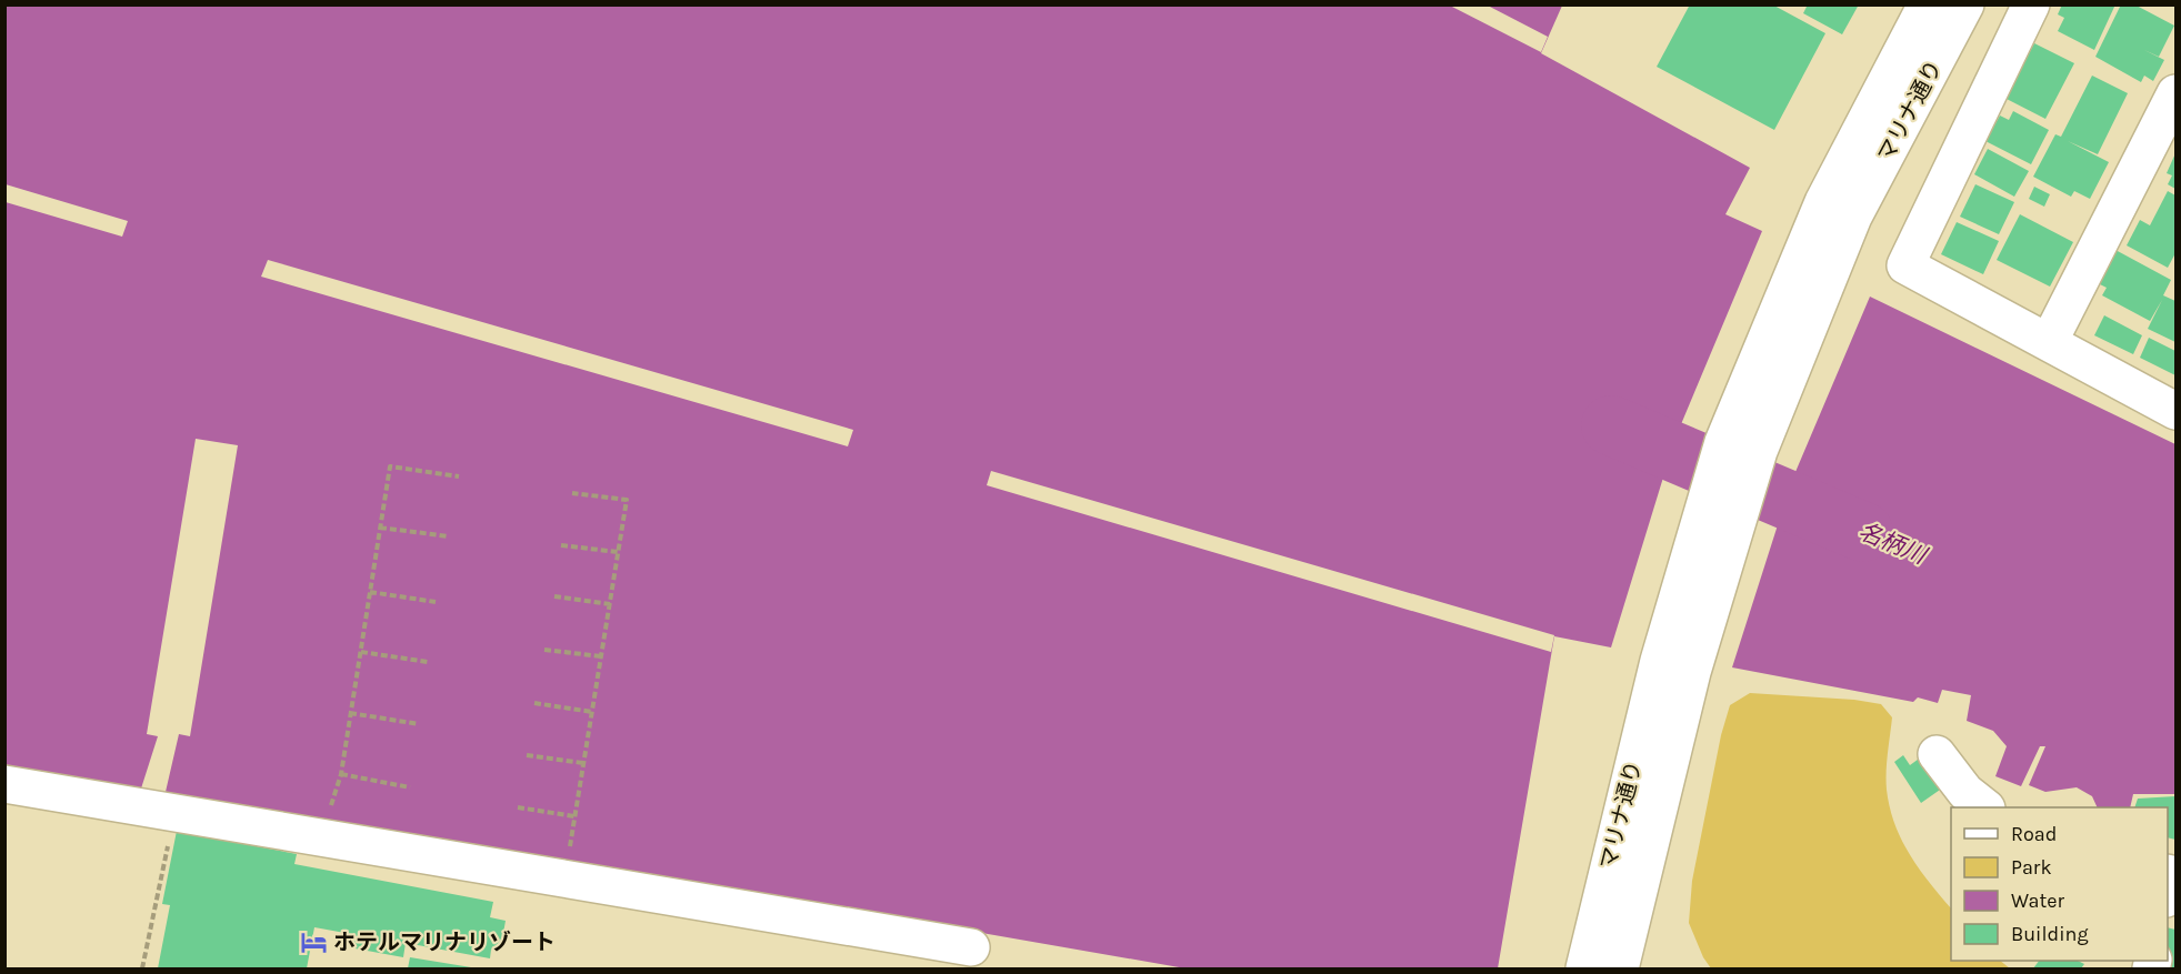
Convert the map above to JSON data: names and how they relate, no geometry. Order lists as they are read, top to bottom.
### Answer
{
  "streets": {
    "street": ["マリナ通り"]
  },
  "water": ["名柄川"],
  "places": {
    "hotel": ["ホテルマリナリゾート"]
  },
  "legend": [
    "Road",
    "Park",
    "Water",
    "Building"
  ]
}
